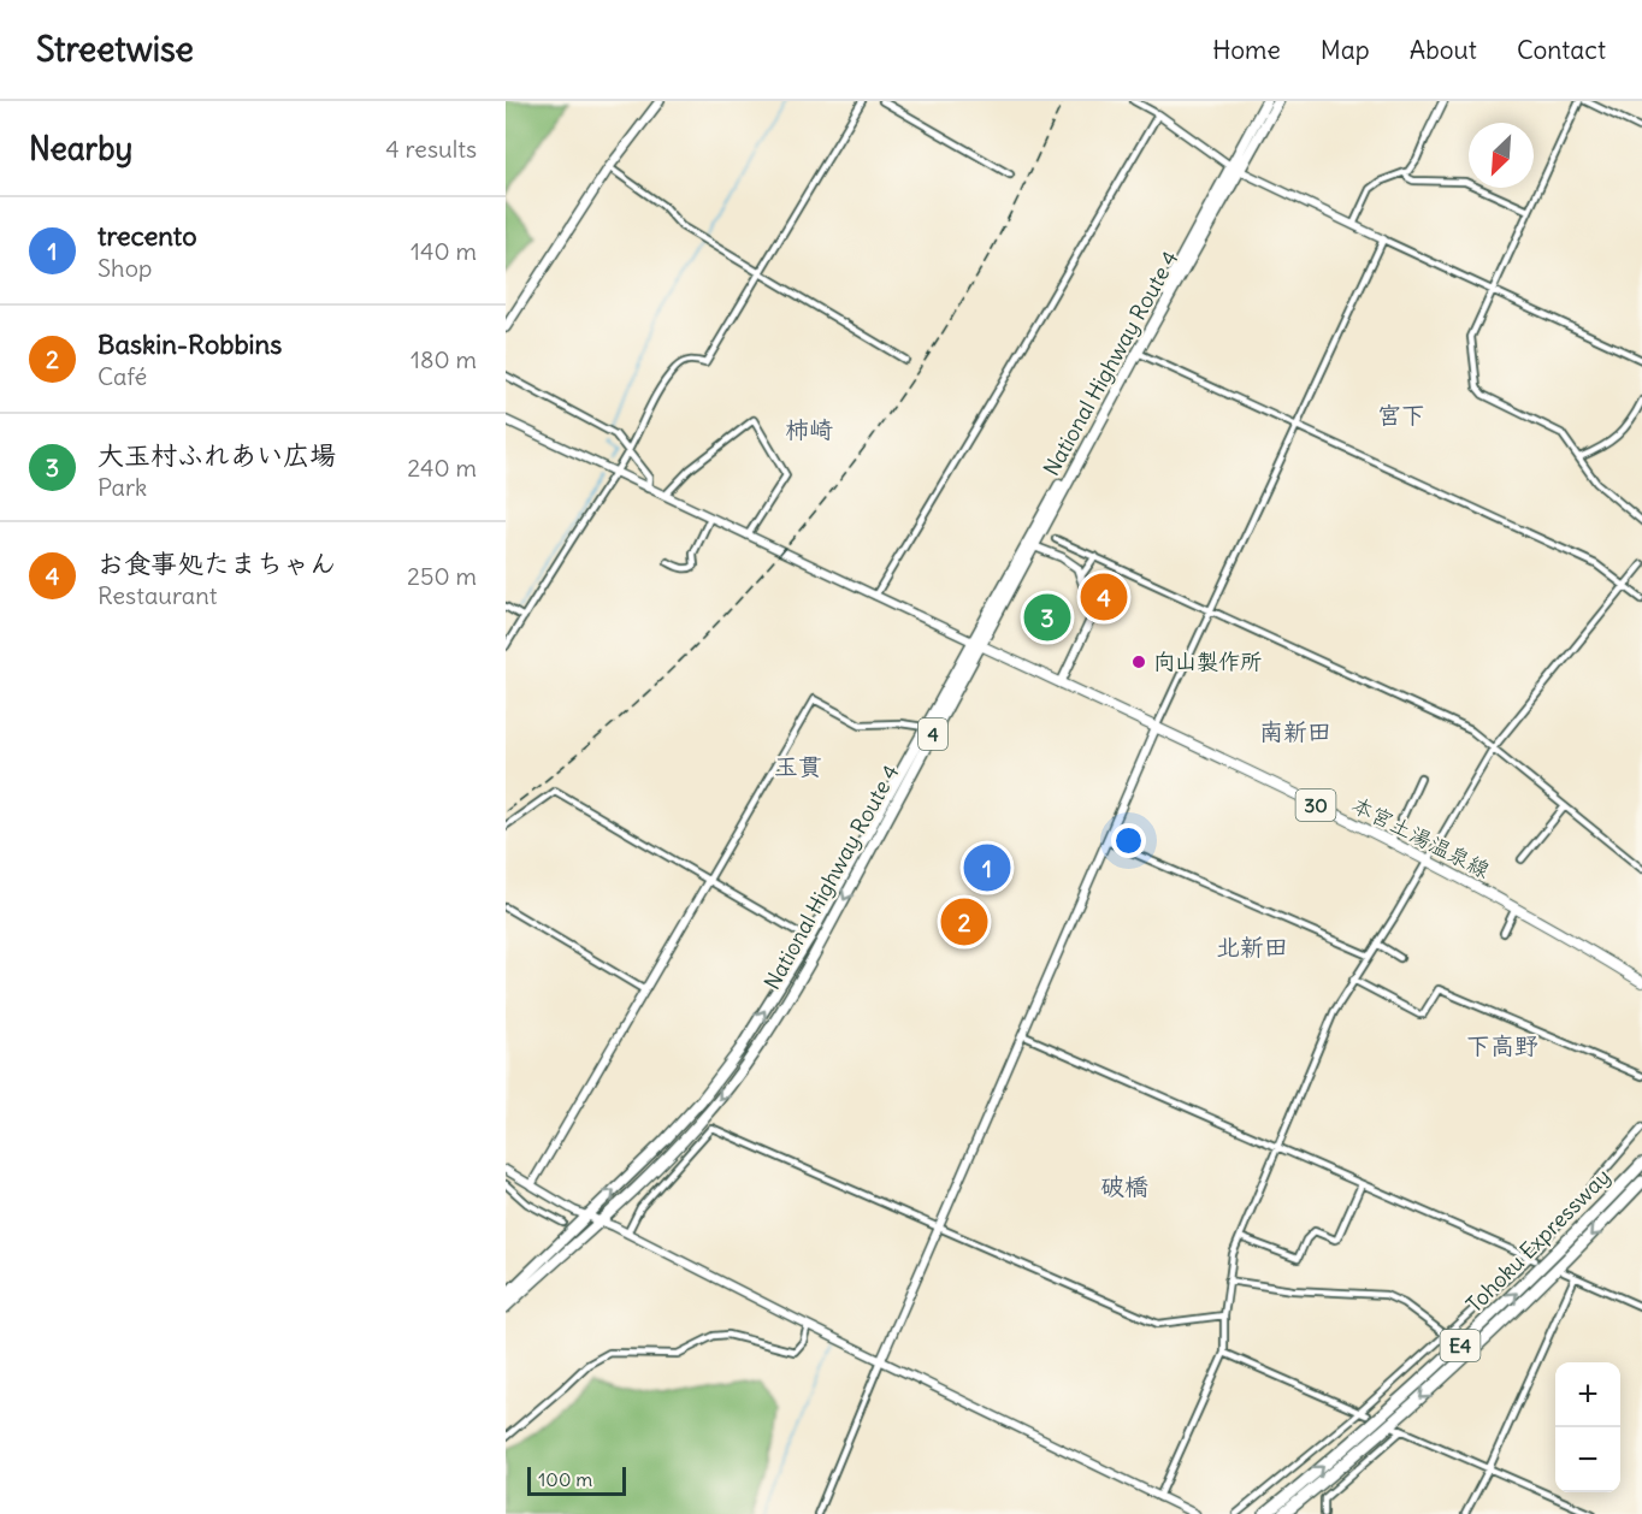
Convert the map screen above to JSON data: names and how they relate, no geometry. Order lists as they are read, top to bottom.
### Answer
{
  "streets": {
    "highway": [
      "National Highway Route 4",
      "4",
      "Tohoku Expressway",
      "E4"
    ],
    "main road": ["30", "本宮土湯温泉線"]
  },
  "crossings": [
    ["National Highway Route 4", "本宮土湯温泉線"]
  ],
  "districts": [
    "宮下",
    "柿崎",
    "南新田",
    "玉貫",
    "北新田",
    "下高野",
    "破橋"
  ],
  "places": ["向山製作所"],
  "scale_bar": "100 m",
  "north": "bottom left",
  "page": {
    "header": "Streetwise",
    "nav": [
      "Home",
      "Map",
      "About",
      "Contact"
    ],
    "heading": ["Nearby", "4 results"],
    "list": [
      {
        "mark": "1",
        "name": "trecento",
        "note": "Shop",
        "value": "140 m"
      },
      {
        "mark": "2",
        "name": "Baskin-Robbins",
        "note": "Café",
        "value": "180 m"
      },
      {
        "mark": "3",
        "name": "大玉村ふれあい広場",
        "note": "Park",
        "value": "240 m"
      },
      {
        "mark": "4",
        "name": "お食事処たまちゃん",
        "note": "Restaurant",
        "value": "250 m"
      }
    ],
    "pins": [
      "4",
      "3",
      "1",
      "2"
    ],
    "map_buttons": ["+", "−"],
    "scale": "100 m"
  }
}
